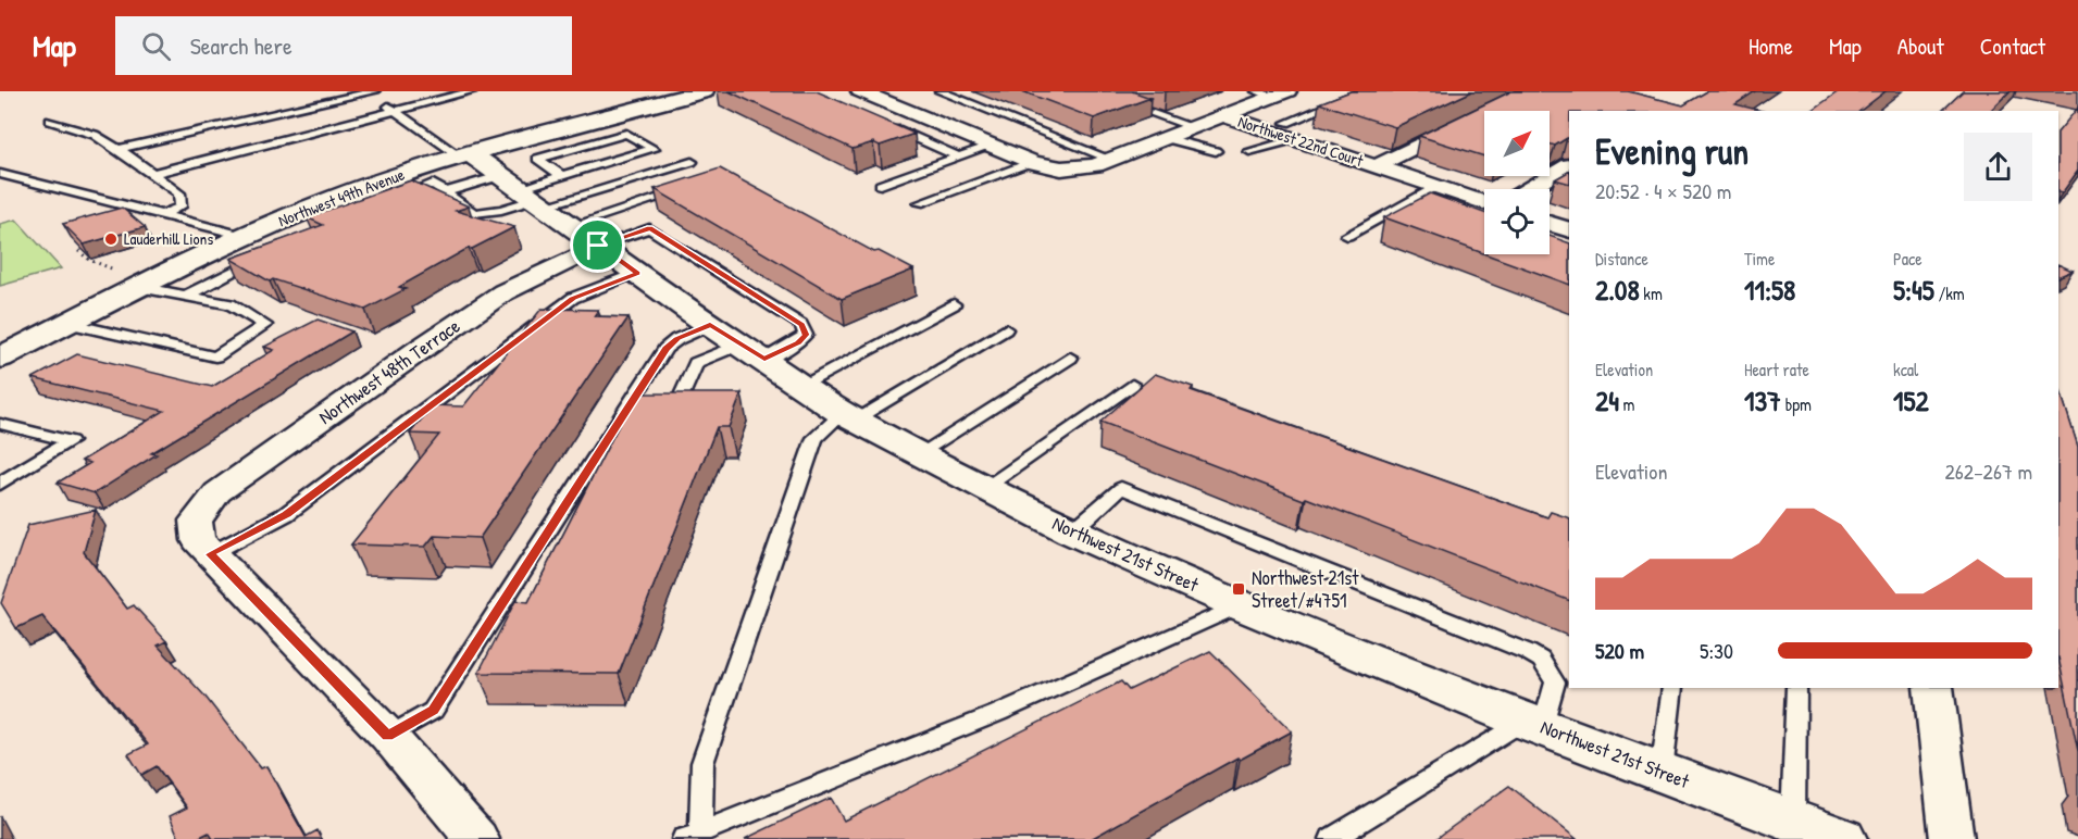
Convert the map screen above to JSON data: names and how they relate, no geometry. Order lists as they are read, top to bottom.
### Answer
{
  "streets": {
    "street": [
      "Northwest 22nd Court",
      "Northwest 49th Avenue",
      "Northwest 48th Terrace",
      "Northwest 21st Street"
    ]
  },
  "crossings": [
    ["Northwest 49th Avenue", "Northwest 21st Street"],
    ["Northwest 48th Terrace", "Northwest 21st Street"]
  ],
  "places": {
    "other": ["Lauderhill Lions"],
    "transit": ["Northwest 21st Street/#4751"]
  },
  "north": "top right",
  "page": {
    "header": "Map",
    "search": "Search here",
    "nav": [
      "Home",
      "Map",
      "About",
      "Contact"
    ],
    "heading": ["Evening run", "20:52 · 4 × 520 m"],
    "stats": [
      ["Distance", "2.08 km"],
      ["Time", "11:58"],
      ["Pace", "5:45 /km"],
      ["Elevation", "24 m"],
      ["Heart rate", "137 bpm"],
      ["kcal", "152"]
    ],
    "chart": ["Elevation", "262–267 m"],
    "list": [
      {
        "name": "520 m",
        "note": "5:30"
      }
    ]
  }
}
